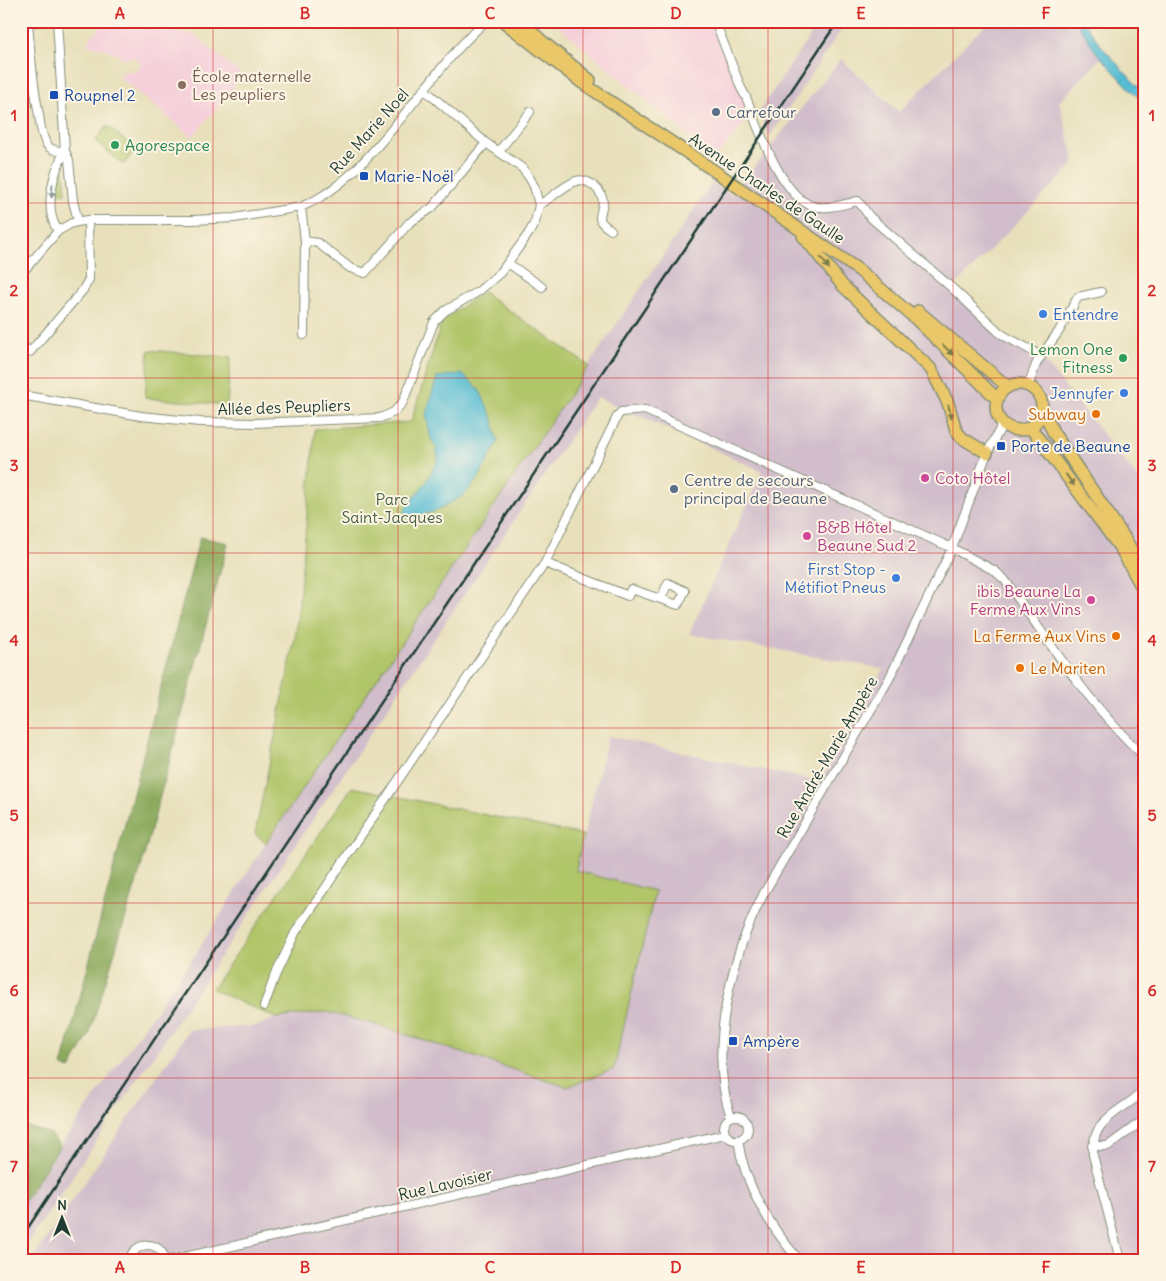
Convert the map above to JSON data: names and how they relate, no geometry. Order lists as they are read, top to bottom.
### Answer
{
  "streets": {
    "main road": ["Avenue Charles de Gaulle"],
    "street": [
      "Rue Marie Noel",
      "Allée des Peupliers",
      "Rue André-Marie Ampère",
      "Rue Lavoisier"
    ]
  },
  "crossings": [
    ["Avenue Charles de Gaulle", "Rue André-Marie Ampère"],
    ["Rue André-Marie Ampère", "Rue Lavoisier"]
  ],
  "parks": ["Parc Saint-Jacques"],
  "places": {
    "other": [
      "École maternelle Les peupliers",
      "Carrefour",
      "Agorespace",
      "Entendre",
      "Lemon One Fitness",
      "Jennyfer",
      "Subway",
      "Coto Hôtel",
      "Centre de secours principal de Beaune",
      "B&B Hôtel Beaune Sud 2",
      "First Stop - Métifiot Pneus",
      "ibis Beaune La Ferme Aux Vins",
      "La Ferme Aux Vins",
      "Le Mariten"
    ],
    "transit": [
      "Roupnel 2",
      "Marie-Noël",
      "Porte de Beaune",
      "Ampère"
    ]
  },
  "north": "top",
  "grid": {
    "columns": [
      "A",
      "B",
      "C",
      "D",
      "E",
      "F"
    ],
    "rows": [
      "1",
      "2",
      "3",
      "4",
      "5",
      "6",
      "7"
    ]
  }
}
